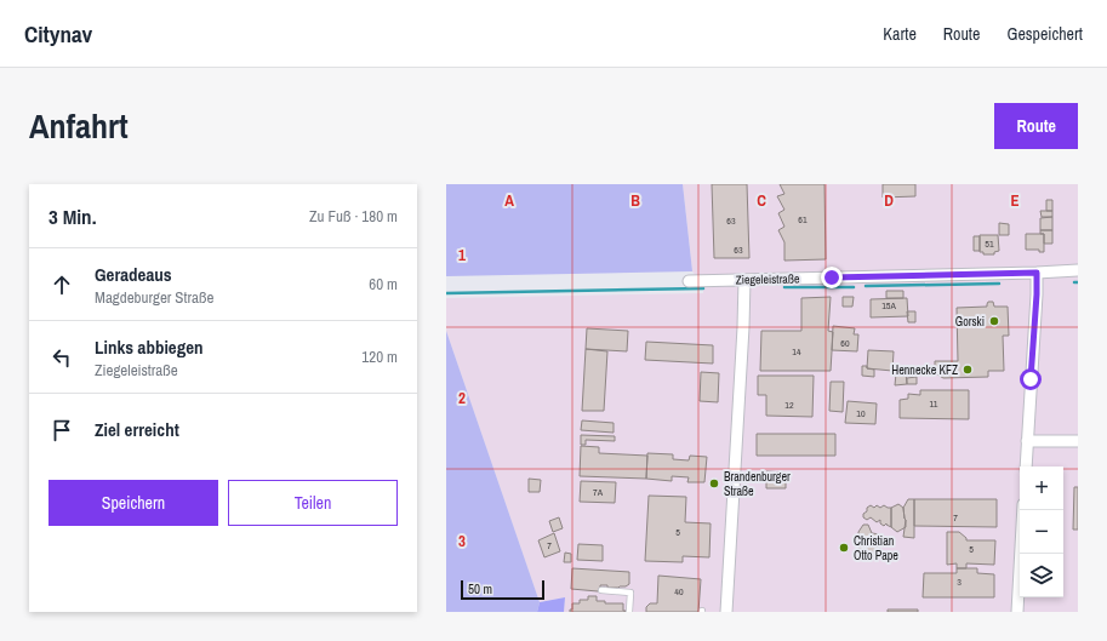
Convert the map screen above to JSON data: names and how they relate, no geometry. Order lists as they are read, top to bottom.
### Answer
{
  "streets": {
    "street": ["Ziegeleistraße"]
  },
  "places": [
    "Gorski",
    "Hennecke KFZ",
    "Brandenburger Straße",
    "Christian Otto Pape"
  ],
  "house_numbers": [
    "61",
    "63",
    "51",
    "63",
    "15A",
    "60",
    "14",
    "11",
    "12",
    "10",
    "7A",
    "7",
    "5",
    "7",
    "5",
    "3",
    "40"
  ],
  "scale_bar": "50 m",
  "page": {
    "header": "Citynav",
    "nav": ["Karte", "Route", "Gespeichert"],
    "title": "Anfahrt",
    "buttons": [
      "Route",
      ["Speichern", "Teilen"]
    ],
    "heading": ["3 Min.", "Zu Fuß · 180 m"],
    "list": [
      ["Geradeaus", "Magdeburger Straße", "60 m"],
      ["Links abbiegen", "Ziegeleistraße", "120 m"],
      "Ziel erreicht"
    ],
    "map_buttons": ["+", "−"],
    "scale": "50 m"
  },
  "grid": {
    "columns": [
      "A",
      "B",
      "C",
      "D",
      "E"
    ],
    "rows": ["1", "2", "3"]
  }
}
